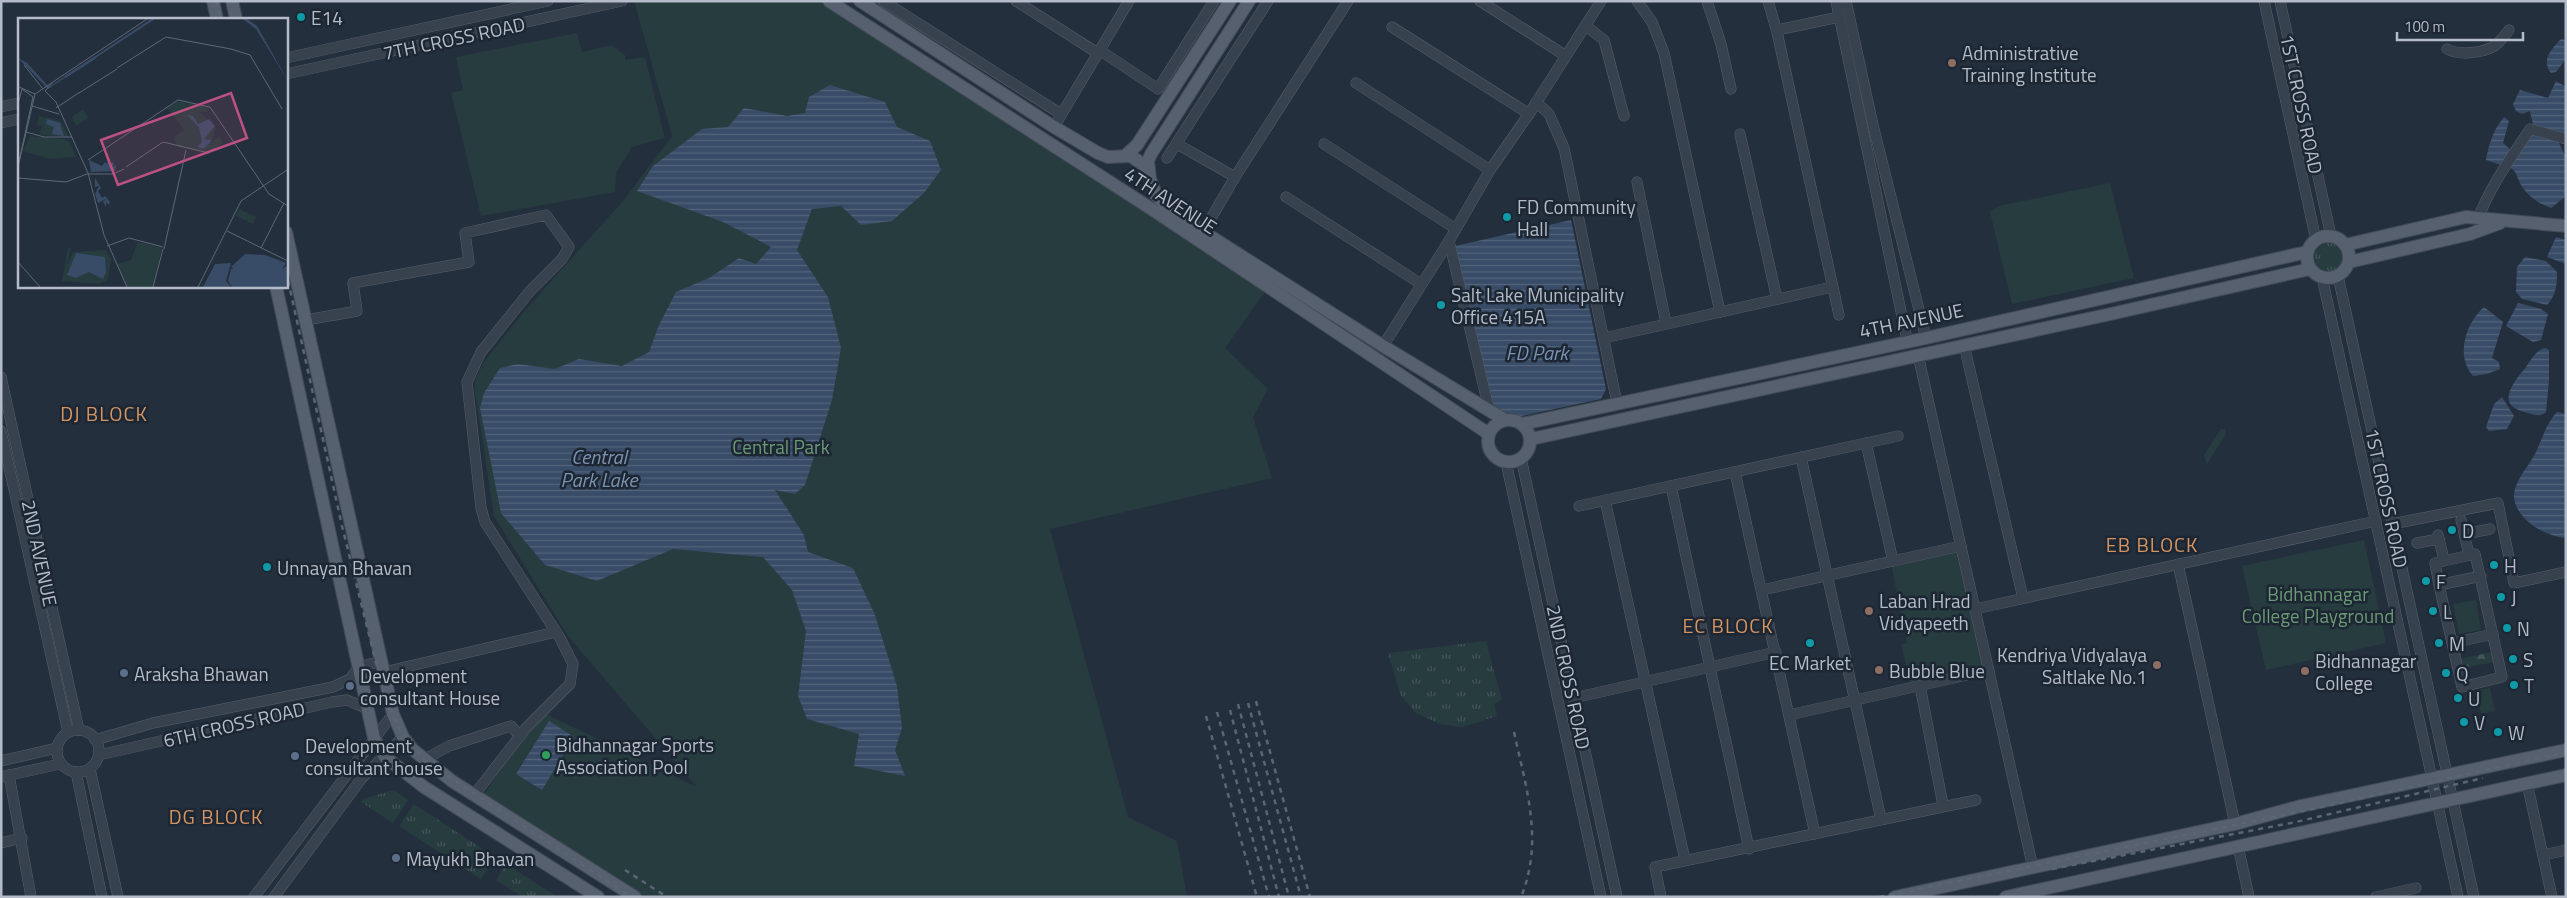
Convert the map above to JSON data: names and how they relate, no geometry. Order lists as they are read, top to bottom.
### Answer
{
  "streets": {
    "main road": ["4TH AVENUE"],
    "street": [
      "7TH CROSS ROAD",
      "1ST CROSS ROAD",
      "2ND AVENUE",
      "2ND CROSS ROAD",
      "6TH CROSS ROAD"
    ]
  },
  "crossings": [
    ["1ST CROSS ROAD", "4TH AVENUE"],
    ["4TH AVENUE", "2ND CROSS ROAD"],
    ["2ND AVENUE", "6TH CROSS ROAD"]
  ],
  "districts": [
    "DJ BLOCK",
    "EB BLOCK",
    "EC BLOCK",
    "DG BLOCK"
  ],
  "water": ["FD Park", "Central Park Lake"],
  "parks": ["Central Park", "Bidhannagar College Playground"],
  "places": [
    "E14",
    "Administrative Training Institute",
    "FD Community Hall",
    "Salt Lake Municipality Office 415A",
    "D",
    "H",
    "Unnayan Bhavan",
    "F",
    "J",
    "Laban Hrad Vidyapeeth",
    "L",
    "N",
    "EC Market",
    "M",
    "S",
    "Kendriya Vidyalaya Saltlake No.1",
    "Bubble Blue",
    "Bidhannagar College",
    "Araksha Bhawan",
    "Q",
    "T",
    "Development consultant House",
    "U",
    "V",
    "W",
    "Bidhannagar Sports Association Pool",
    "Development consultant house",
    "Mayukh Bhavan"
  ],
  "scale_bar": "100 m"
}
